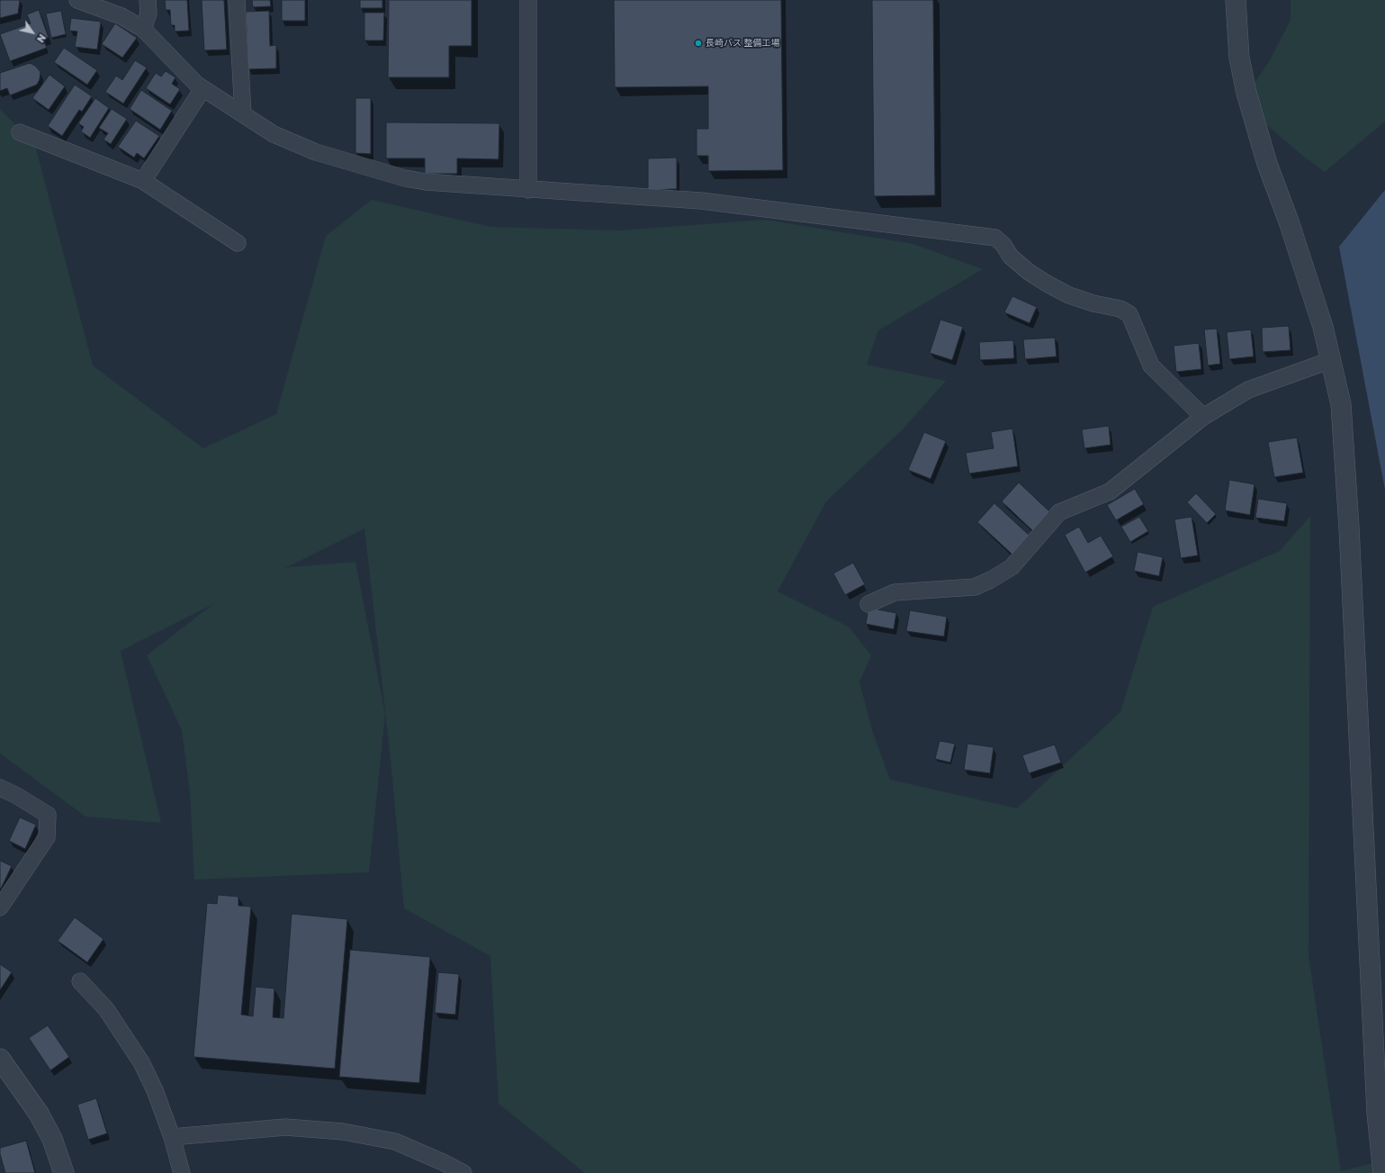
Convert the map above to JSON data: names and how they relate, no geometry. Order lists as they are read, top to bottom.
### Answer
{
  "places": ["長崎バス 整備工場"],
  "north": "bottom right"
}
